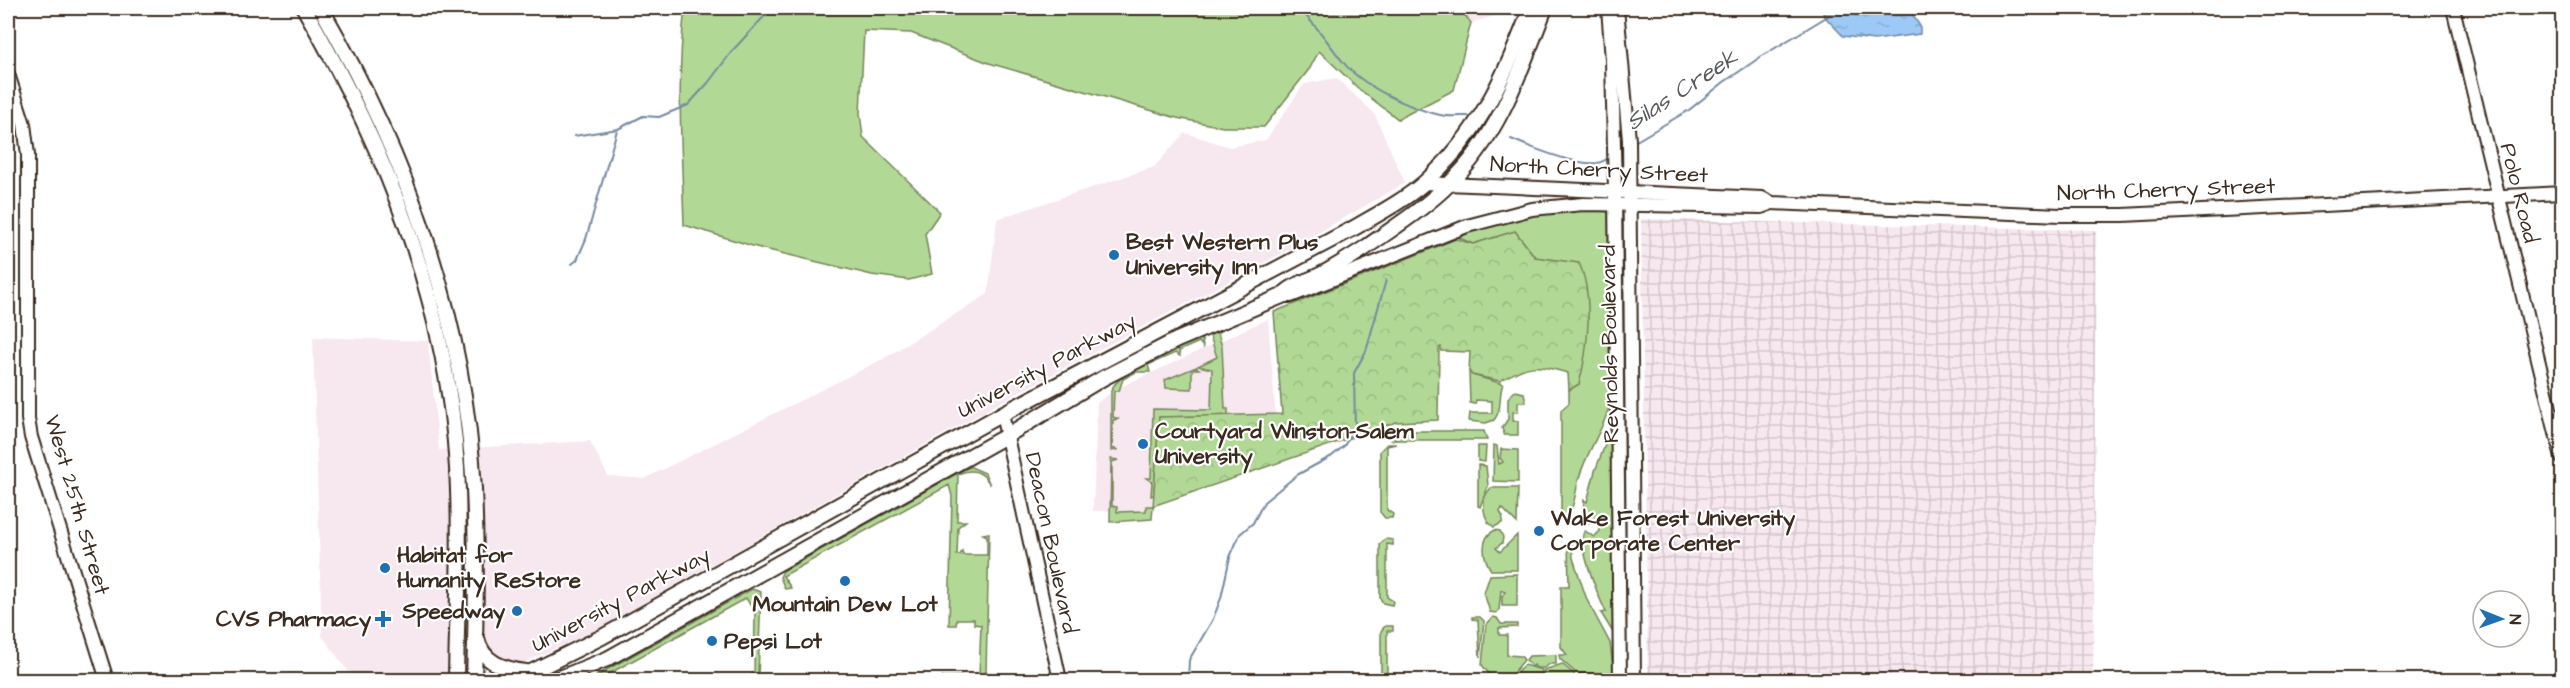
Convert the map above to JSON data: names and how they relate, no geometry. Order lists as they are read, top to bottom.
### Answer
{
  "streets": {
    "main road": [
      "North Cherry Street",
      "Polo Road",
      "Reynolds Boulevard",
      "University Parkway",
      "West 25th Street",
      "Deacon Boulevard"
    ]
  },
  "crossings": [
    ["North Cherry Street", "Polo Road"],
    ["North Cherry Street", "Reynolds Boulevard"],
    ["North Cherry Street", "University Parkway"],
    ["University Parkway", "Deacon Boulevard"]
  ],
  "water": ["Silas Creek"],
  "places": {
    "other": [
      "Best Western Plus University Inn",
      "Courtyard Winston-Salem University",
      "Wake Forest University Corporate Center",
      "Habitat for Humanity ReStore",
      "Mountain Dew Lot",
      "Speedway",
      "Pepsi Lot"
    ],
    "health": ["CVS Pharmacy"]
  },
  "north": "right"
}
